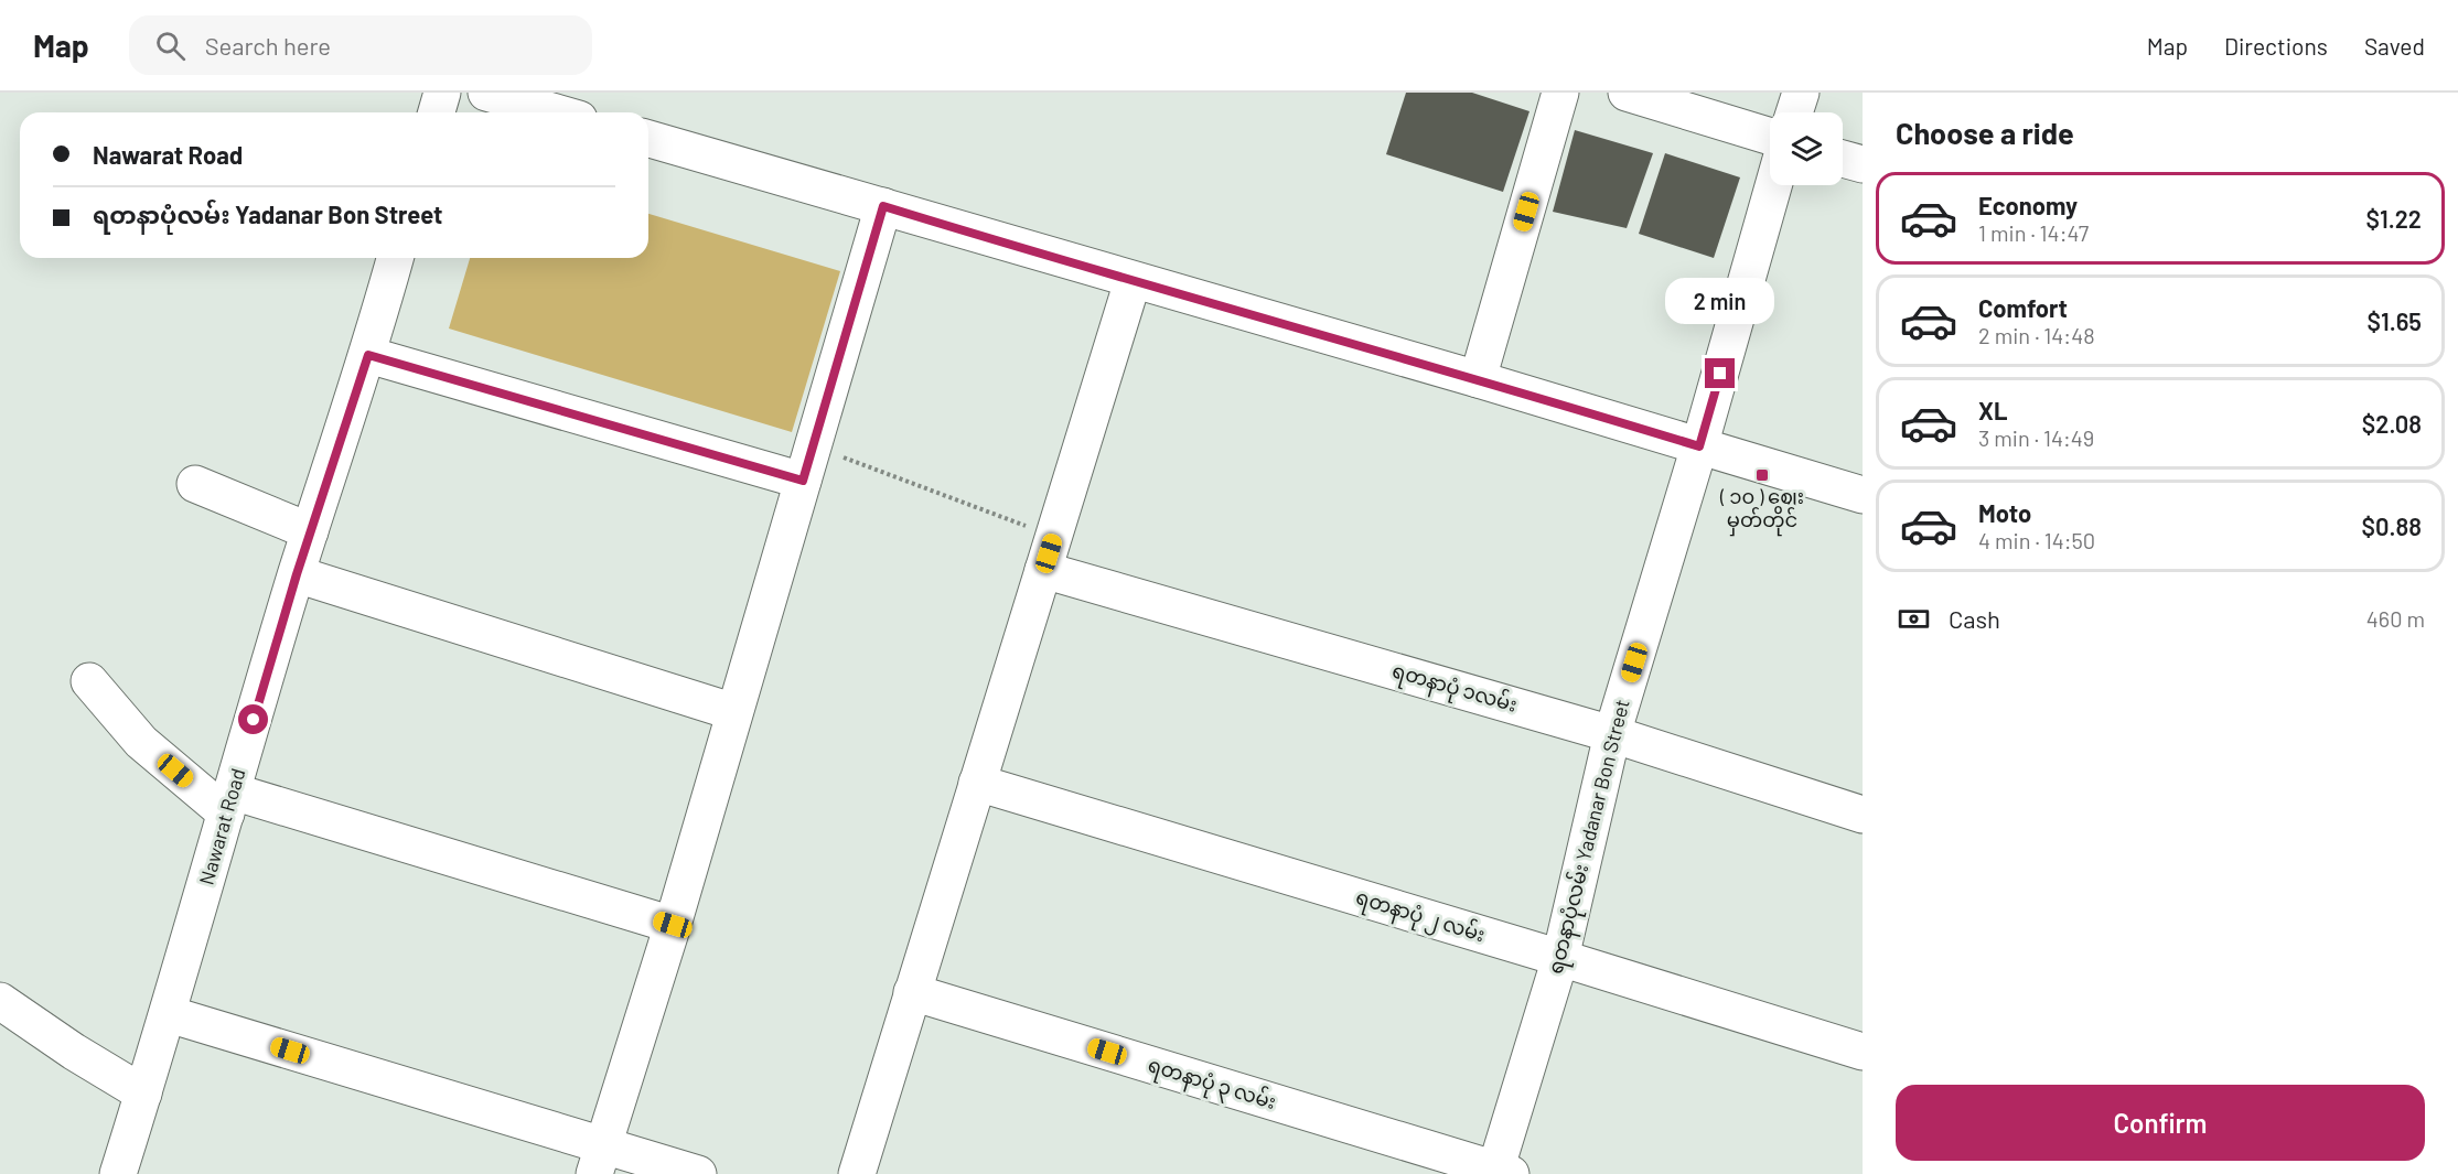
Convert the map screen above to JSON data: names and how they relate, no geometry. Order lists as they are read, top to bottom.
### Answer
{
  "streets": {
    "street": [
      "ရတနာပုံ ၁လမ်း",
      "Nawarat Road",
      "ရတနာပုံလမ်း Yadanar Bon Street",
      "ရတနာပုံ ၂ လမ်း",
      "ရတနာပုံ ၃ လမ်း"
    ]
  },
  "crossings": [
    ["ရတနာပုံ ၁လမ်း", "ရတနာပုံလမ်း Yadanar Bon Street"],
    ["ရတနာပုံလမ်း Yadanar Bon Street", "ရတနာပုံ ၂ လမ်း"],
    ["ရတနာပုံလမ်း Yadanar Bon Street", "ရတနာပုံ ၃ လမ်း"]
  ],
  "places": {
    "transit": ["( ၁၀ ) ဈေး မှတ်တိုင်"]
  },
  "page": {
    "header": "Map",
    "search": "Search here",
    "nav": ["Map", "Directions", "Saved"],
    "heading": "Choose a ride",
    "banner": ["Nawarat Road", "ရတနာပုံလမ်း Yadanar Bon Street"],
    "list": [
      {
        "name": "Economy",
        "note": "1 min · 14:47",
        "value": "$1.22"
      },
      {
        "name": "Comfort",
        "note": "2 min · 14:48",
        "value": "$1.65"
      },
      {
        "name": "XL",
        "note": "3 min · 14:49",
        "value": "$2.08"
      },
      {
        "name": "Moto",
        "note": "4 min · 14:50",
        "value": "$0.88"
      }
    ],
    "bubble": "2 min",
    "pay": ["Cash", "460 m"],
    "buttons": "Confirm"
  }
}
